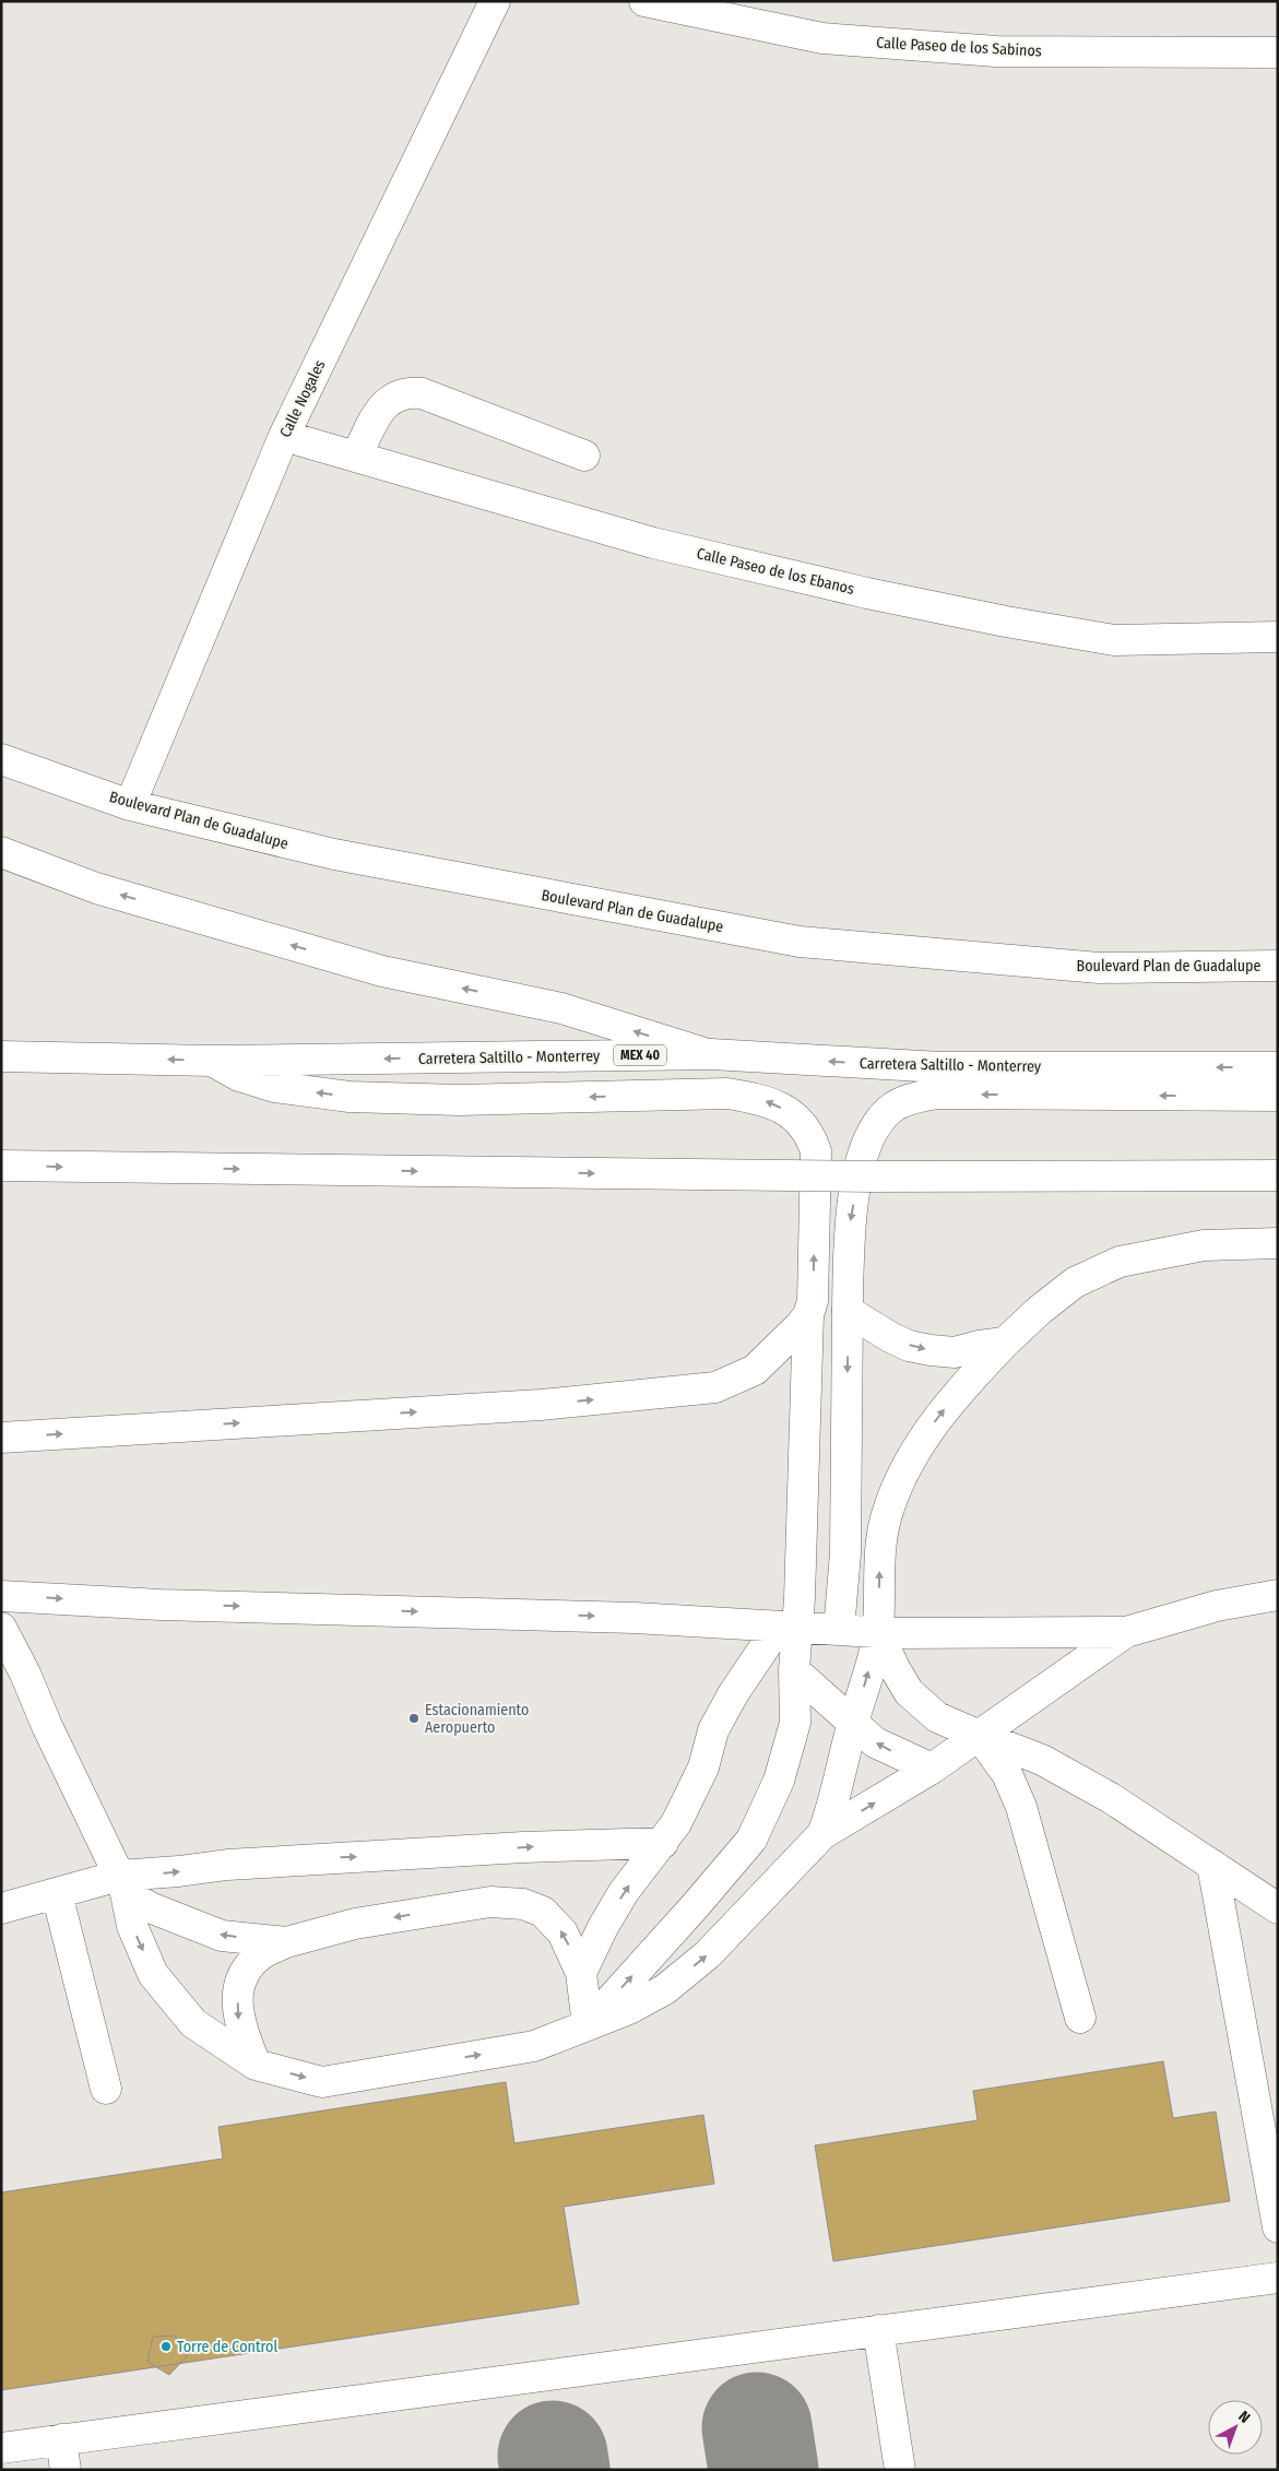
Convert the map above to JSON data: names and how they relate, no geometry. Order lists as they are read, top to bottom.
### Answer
{
  "streets": {
    "main road": [
      "Calle Paseo de los Sabinos",
      "Calle Nogales",
      "Calle Paseo de los Ebanos",
      "Boulevard Plan de Guadalupe",
      "MEX 40",
      "Carretera Saltillo - Monterrey"
    ]
  },
  "crossings": [
    ["Calle Nogales", "Calle Paseo de los Ebanos"],
    ["Calle Nogales", "Boulevard Plan de Guadalupe"]
  ],
  "places": ["Estacionamiento Aeropuerto", "Torre de Control"],
  "north": "top right"
}
